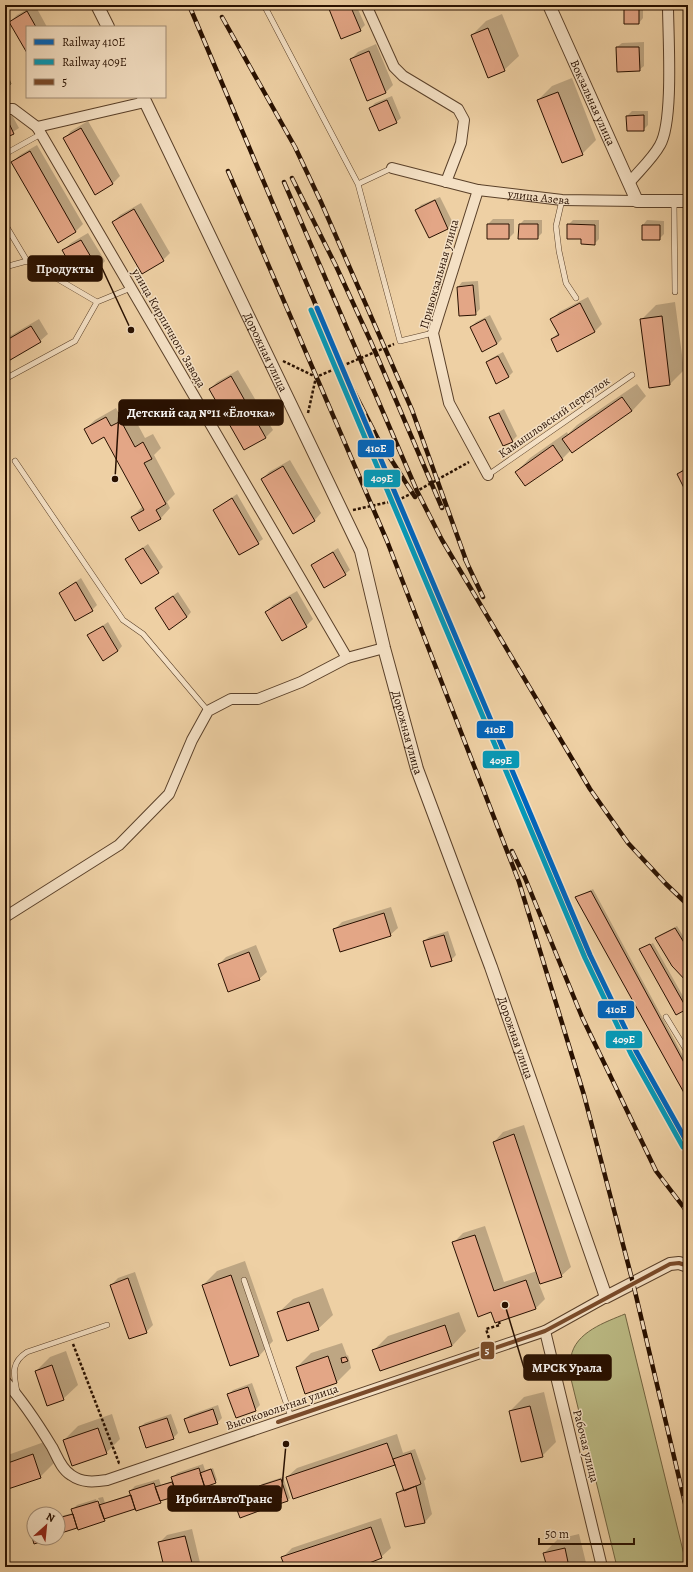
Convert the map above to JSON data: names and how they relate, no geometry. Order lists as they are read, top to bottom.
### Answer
{
  "streets": {
    "street": [
      "Вокзальная улица",
      "улица Азева",
      "Привокзальная улица",
      "улица Кирпичного Завода",
      "Дорожная улица",
      "Высоковольтная улица",
      "Рабочая улица"
    ],
    "lane": ["Камышловский переулок"]
  },
  "crossings": [
    ["Вокзальная улица", "улица Азева"],
    ["улица Азева", "Привокзальная улица"],
    ["Привокзальная улица", "Камышловский переулок"],
    ["Дорожная улица", "Высоковольтная улица"],
    ["Высоковольтная улица", "Рабочая улица"]
  ],
  "places": [
    "Продукты",
    "Детский сад №11 «Ёлочка»",
    "МРСК Урала",
    "ИрбитАвтоТранс"
  ],
  "lines": ["rail line 410E", "rail line 409E", "transit line 5"],
  "legend": ["Railway 410E", "Railway 409E", "5"],
  "scale_bar": "50 m",
  "north": "top right"
}
